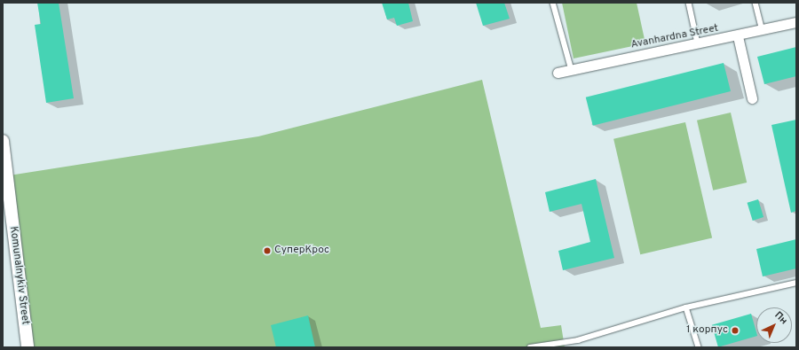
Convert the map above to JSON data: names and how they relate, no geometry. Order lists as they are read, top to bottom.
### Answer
{
  "streets": {
    "street": ["Avanhardna Street", "Komunalnykiv Street"]
  },
  "places": ["СуперКрос", "1 корпус"],
  "north": "top right"
}
